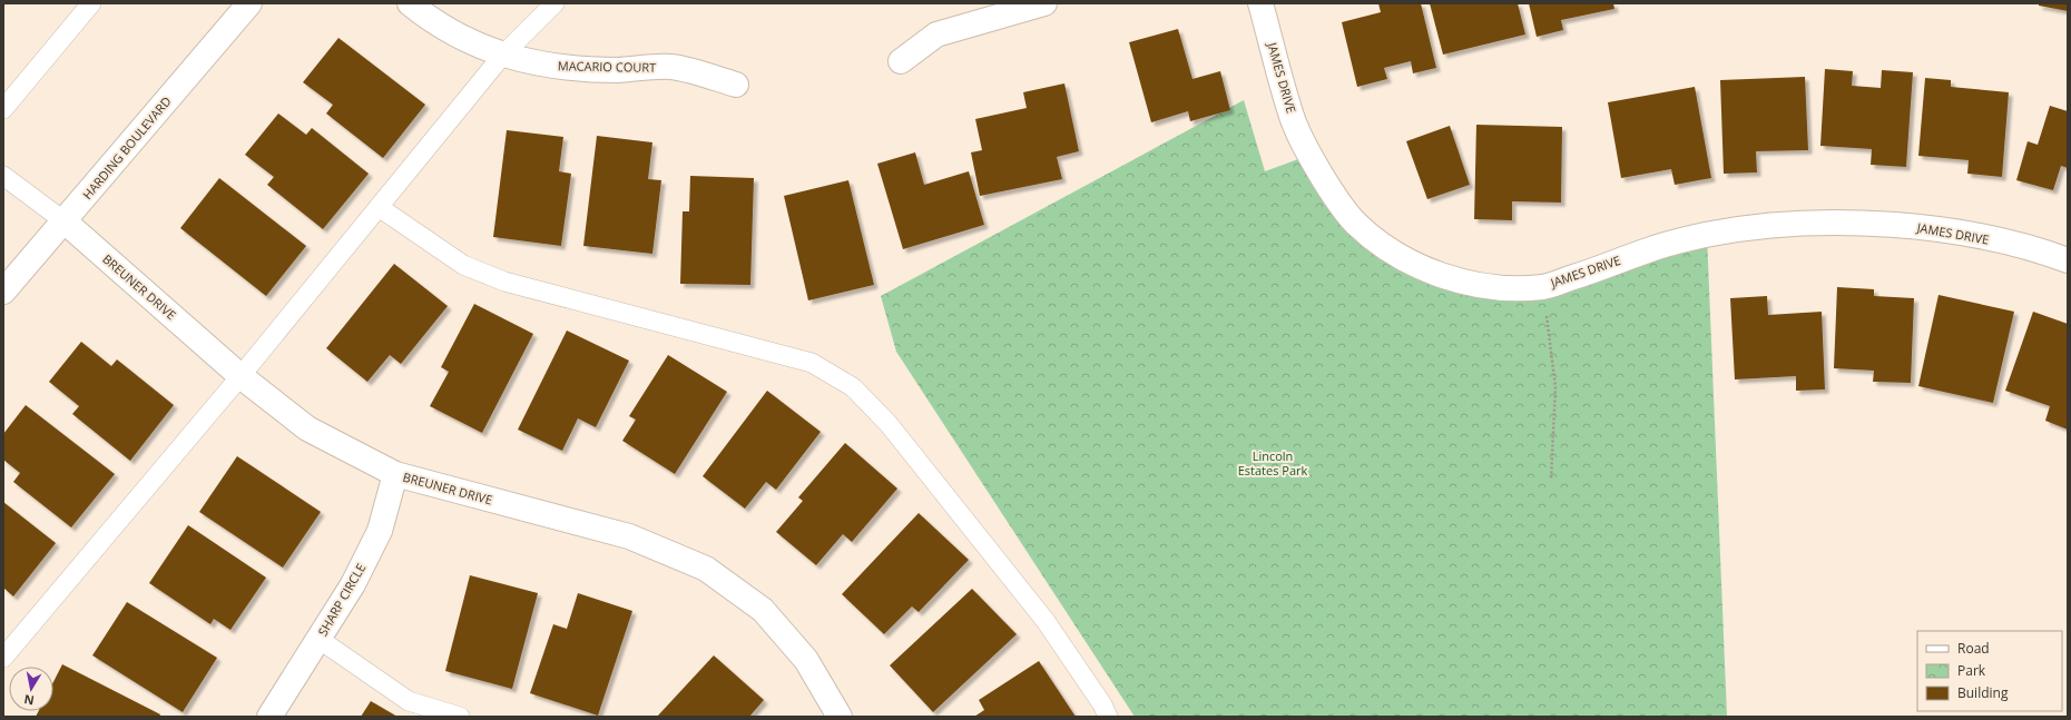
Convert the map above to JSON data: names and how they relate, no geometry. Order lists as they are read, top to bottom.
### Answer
{
  "streets": {
    "street": [
      "MACARIO COURT",
      "JAMES DRIVE",
      "HARDING BOULEVARD",
      "BREUNER DRIVE",
      "SHARP CIRCLE"
    ]
  },
  "crossings": [
    ["HARDING BOULEVARD", "BREUNER DRIVE"],
    ["BREUNER DRIVE", "SHARP CIRCLE"]
  ],
  "parks": ["Lincoln Estates Park"],
  "legend": ["Road", "Park", "Building"],
  "north": "bottom"
}
